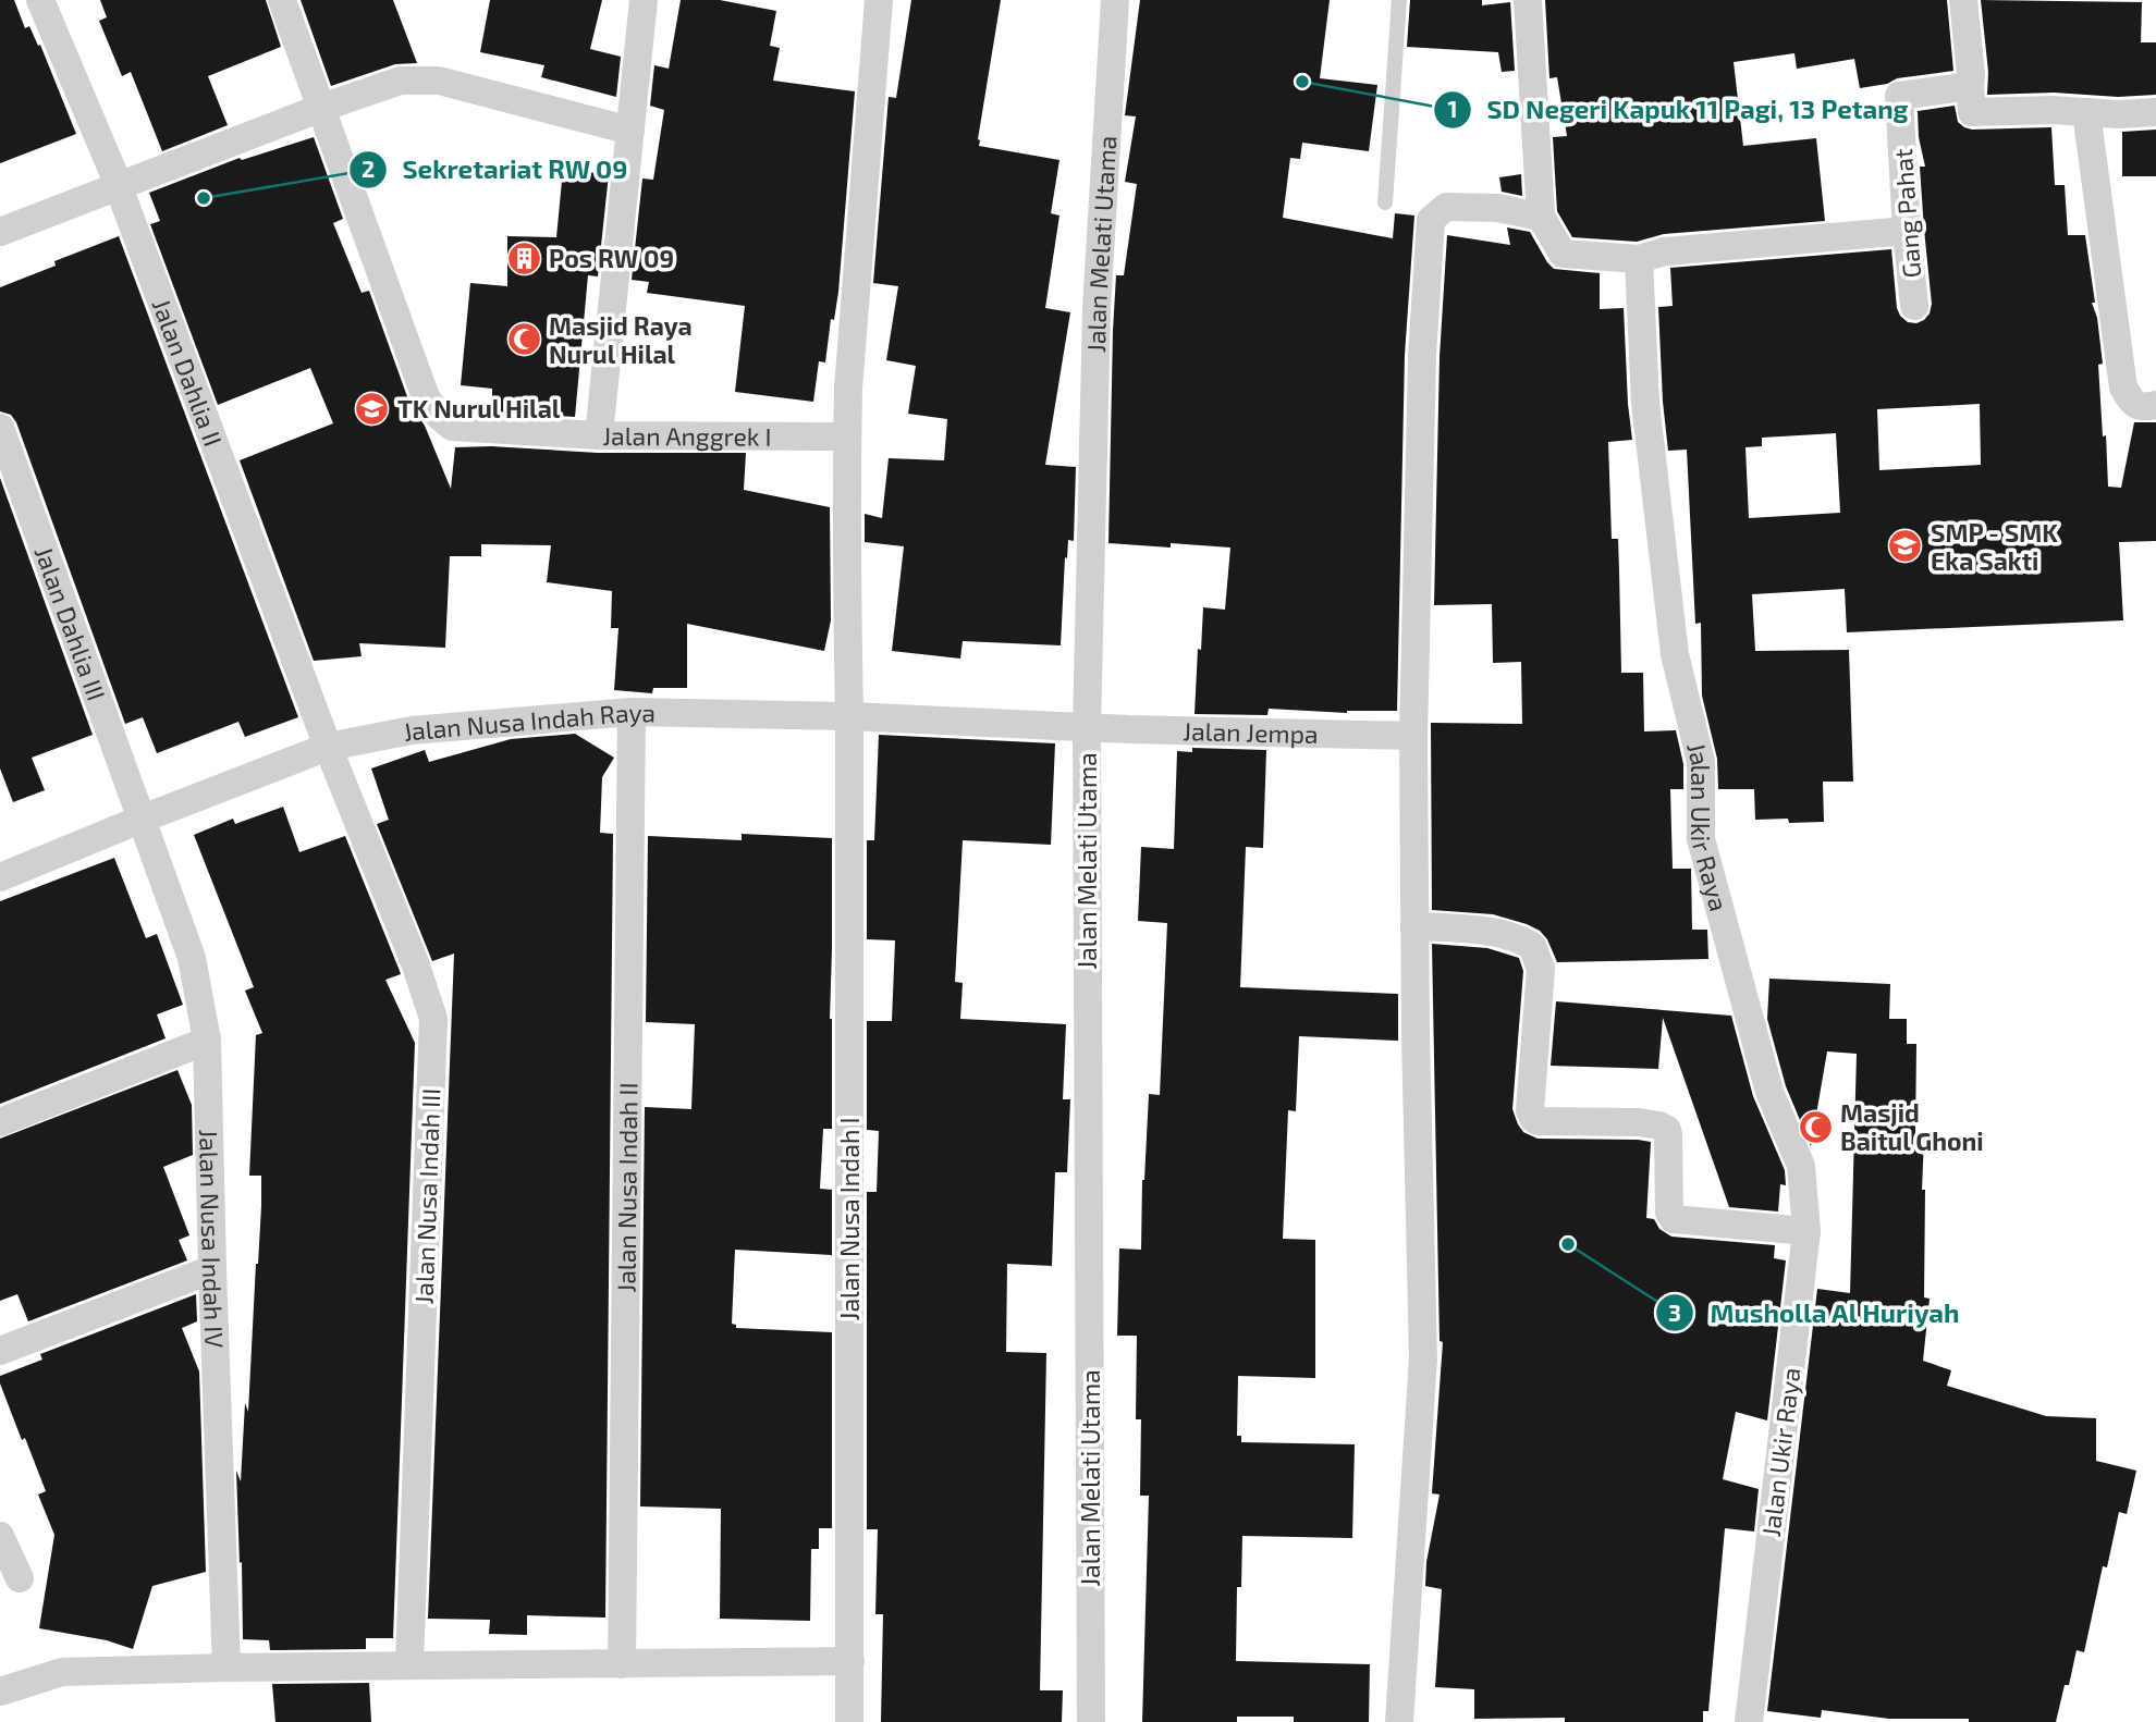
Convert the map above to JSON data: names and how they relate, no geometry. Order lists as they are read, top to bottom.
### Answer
{
  "streets": {
    "street": [
      "Gang Pahat",
      "Jalan Melati Utama",
      "Jalan Dahlia II",
      "Jalan Anggrek I",
      "Jalan Dahlia III",
      "Jalan Nusa Indah Raya",
      "Jalan Jempa",
      "Jalan Ukir Raya",
      "Jalan Nusa Indah II",
      "Jalan Nusa Indah III",
      "Jalan Nusa Indah I",
      "Jalan Nusa Indah IV"
    ]
  },
  "crossings": [
    ["Jalan Melati Utama", "Jalan Nusa Indah Raya"],
    ["Jalan Melati Utama", "Jalan Jempa"],
    ["Jalan Dahlia II", "Jalan Nusa Indah Raya"],
    ["Jalan Dahlia II", "Jalan Nusa Indah III"],
    ["Jalan Dahlia III", "Jalan Nusa Indah Raya"],
    ["Jalan Dahlia III", "Jalan Nusa Indah IV"],
    ["Jalan Nusa Indah Raya", "Jalan Jempa"],
    ["Jalan Nusa Indah Raya", "Jalan Nusa Indah II"],
    ["Jalan Nusa Indah Raya", "Jalan Nusa Indah III"],
    ["Jalan Nusa Indah Raya", "Jalan Nusa Indah I"],
    ["Jalan Nusa Indah Raya", "Jalan Nusa Indah IV"]
  ],
  "places": {
    "other": ["SD Negeri Kapuk 11 Pagi, 13 Petang", "Sekretariat RW 09", "Musholla Al Huriyah"],
    "building": ["Pos RW 09"],
    "mosque": ["Masjid Raya Nurul Hilal", "Masjid Baitul Ghoni"],
    "school or university": ["TK Nurul Hilal", "SMP - SMK Eka Sakti"]
  }
}
